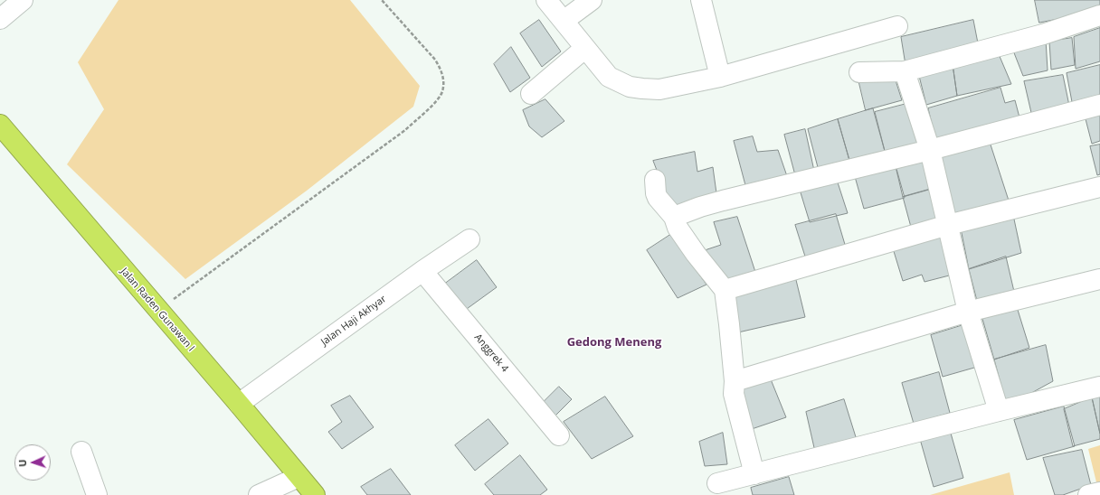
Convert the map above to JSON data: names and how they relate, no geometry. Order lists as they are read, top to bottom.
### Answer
{
  "streets": {
    "highway": ["Jalan Raden Gunawan I"],
    "street": ["Jalan Haji Akhyar", "Anggrek 4"]
  },
  "crossings": [
    ["Jalan Raden Gunawan I", "Jalan Haji Akhyar"],
    ["Jalan Haji Akhyar", "Anggrek 4"]
  ],
  "districts": ["Gedong Meneng"],
  "north": "left"
}
